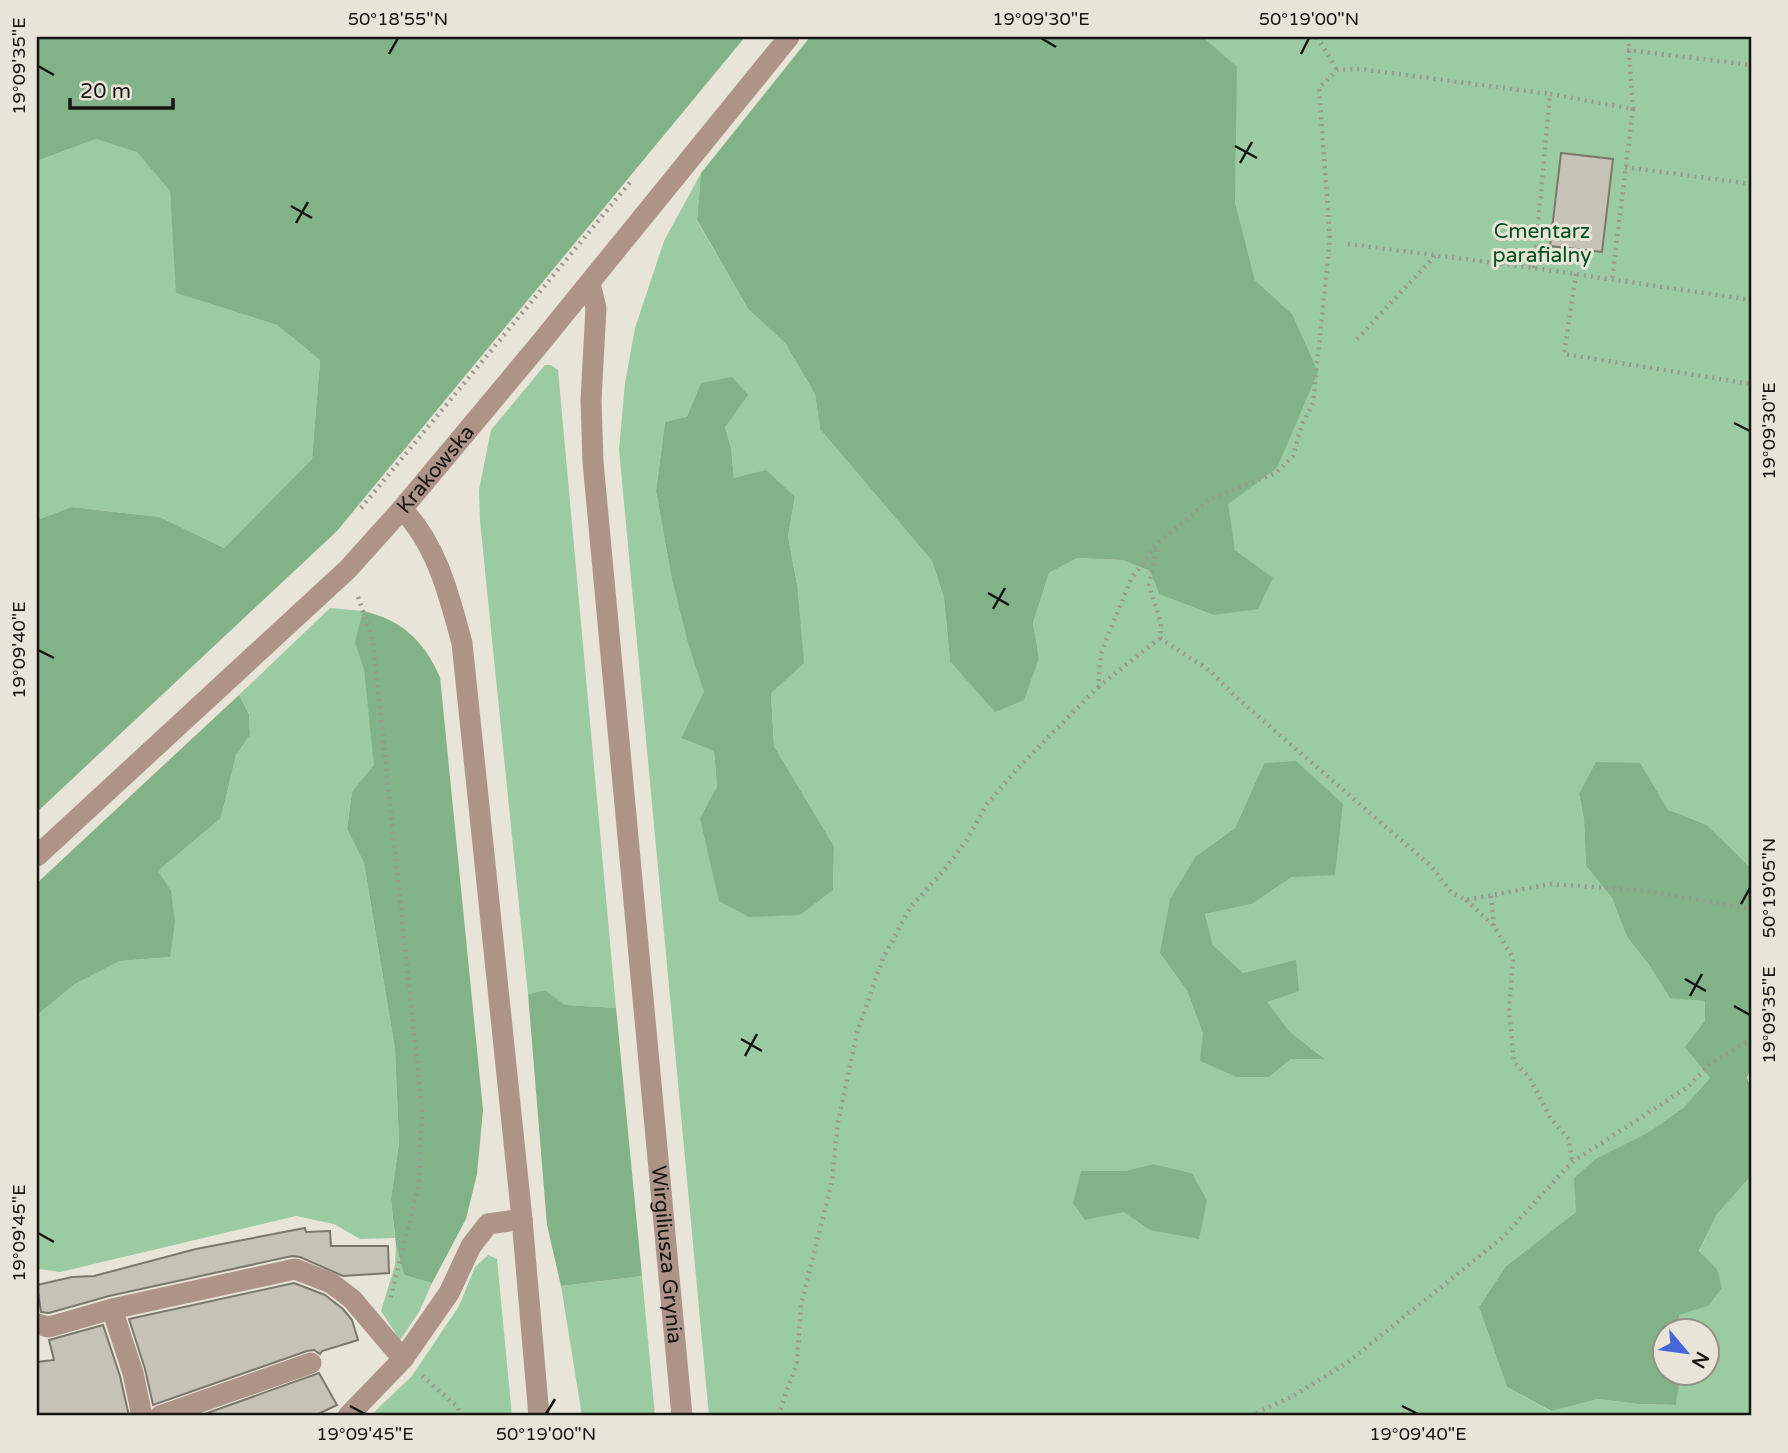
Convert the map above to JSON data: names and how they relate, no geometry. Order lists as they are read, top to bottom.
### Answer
{
  "streets": {
    "street": ["Krakowska", "Wirgiliusza Grynia"]
  },
  "crossings": [
    ["Krakowska", "Wirgiliusza Grynia"]
  ],
  "parks": ["Cmentarz parafialny"],
  "scale_bar": "20 m",
  "north": "bottom right",
  "coordinates": [
    "50°18'55\"N",
    "19°09'30\"E",
    "50°19'00\"N",
    "19°09'35\"E",
    "19°09'40\"E",
    "50°19'05\"N",
    "19°09'45\"E"
  ]
}
